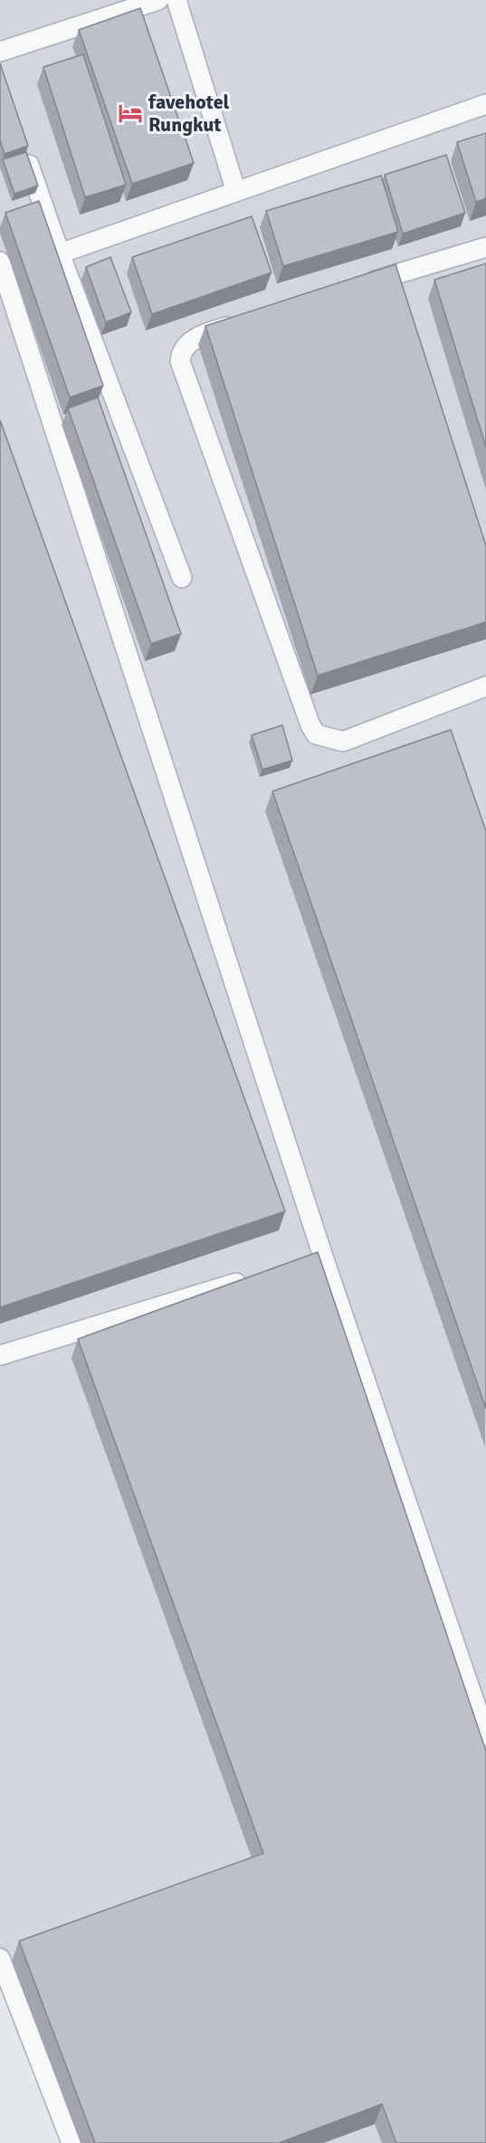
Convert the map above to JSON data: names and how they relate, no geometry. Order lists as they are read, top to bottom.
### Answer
{
  "places": {
    "hotel": ["favehotel Rungkut"]
  }
}
